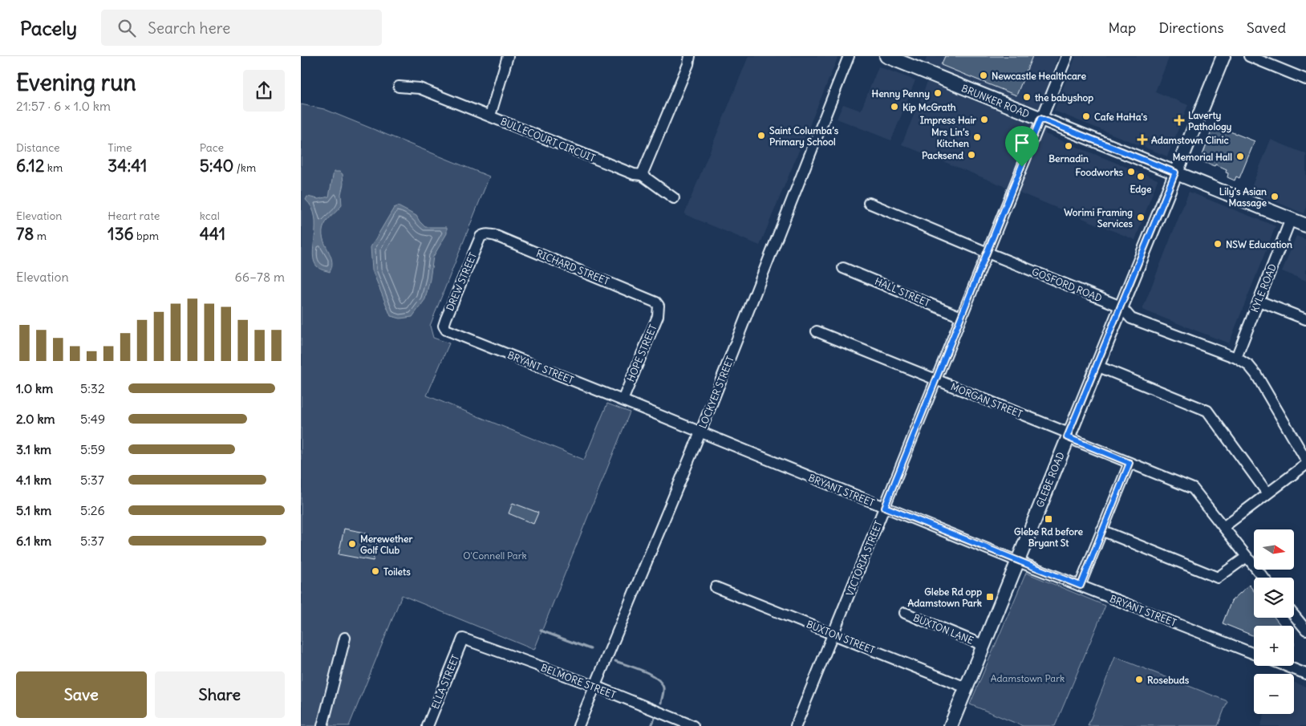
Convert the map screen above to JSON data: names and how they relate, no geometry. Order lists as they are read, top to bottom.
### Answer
{
  "streets": {
    "main road": ["BRUNKER ROAD", "GLEBE ROAD"],
    "street": [
      "BULLECOURT CIRCUIT",
      "RICHARD STREET",
      "DREW STREET",
      "GOSFORD ROAD",
      "KYLE ROAD",
      "HALL STREET",
      "HOPE STREET",
      "BRYANT STREET",
      "LOCKYER STREET",
      "MORGAN STREET",
      "VICTORIA STREET",
      "BUXTON LANE",
      "BUXTON STREET",
      "BELMORE STREET",
      "ELLA STREET"
    ]
  },
  "crossings": [
    ["BRUNKER ROAD", "KYLE ROAD"],
    ["BRUNKER ROAD", "GLEBE ROAD"],
    ["BRUNKER ROAD", "VICTORIA STREET"],
    ["RICHARD STREET", "DREW STREET"],
    ["RICHARD STREET", "HOPE STREET"],
    ["DREW STREET", "BRYANT STREET"],
    ["GOSFORD ROAD", "KYLE ROAD"],
    ["GOSFORD ROAD", "GLEBE ROAD"],
    ["GOSFORD ROAD", "VICTORIA STREET"],
    ["HALL STREET", "VICTORIA STREET"],
    ["HOPE STREET", "BRYANT STREET"],
    ["BRYANT STREET", "LOCKYER STREET"],
    ["BRYANT STREET", "GLEBE ROAD"],
    ["BRYANT STREET", "VICTORIA STREET"],
    ["LOCKYER STREET", "BELMORE STREET"],
    ["MORGAN STREET", "GLEBE ROAD"],
    ["MORGAN STREET", "VICTORIA STREET"],
    ["GLEBE ROAD", "BUXTON LANE"],
    ["GLEBE ROAD", "BUXTON STREET"],
    ["VICTORIA STREET", "BUXTON STREET"],
    ["BELMORE STREET", "ELLA STREET"]
  ],
  "parks": ["O'Connell Park", "Adamstown Park"],
  "places": {
    "other": [
      "Newcastle Healthcare",
      "Henny Penny",
      "the babyshop",
      "Kip McGrath",
      "Cafe HaHa's",
      "Impress Hair",
      "Saint Columba’s Primary School",
      "Mrs Lin’s Kitchen",
      "Bernadin",
      "Packsend",
      "Memorial Hall",
      "Foodworks",
      "Edge",
      "Lily’s Asian Massage",
      "Worimi Framing Services",
      "NSW Education",
      "Merewether Golf Club",
      "Toilets",
      "Rosebuds"
    ],
    "health": ["Laverty Pathology", "Adamstown Clinic"],
    "transit": ["Glebe Rd before Bryant St", "Glebe Rd opp Adamstown Park"]
  },
  "north": "right",
  "page": {
    "header": "Pacely",
    "search": "Search here",
    "nav": ["Map", "Directions", "Saved"],
    "heading": ["Evening run", "21:57 · 6 × 1.0 km"],
    "stats": [
      ["Distance", "6.12 km"],
      ["Time", "34:41"],
      ["Pace", "5:40 /km"],
      ["Elevation", "78 m"],
      ["Heart rate", "136 bpm"],
      ["kcal", "441"]
    ],
    "chart": ["Elevation", "66–78 m"],
    "list": [
      {
        "name": "1.0 km",
        "note": "5:32"
      },
      {
        "name": "2.0 km",
        "note": "5:49"
      },
      {
        "name": "3.1 km",
        "note": "5:59"
      },
      {
        "name": "4.1 km",
        "note": "5:37"
      },
      {
        "name": "5.1 km",
        "note": "5:26"
      },
      {
        "name": "6.1 km",
        "note": "5:37"
      }
    ],
    "map_buttons": ["+", "−"],
    "buttons": ["Save", "Share"]
  }
}
